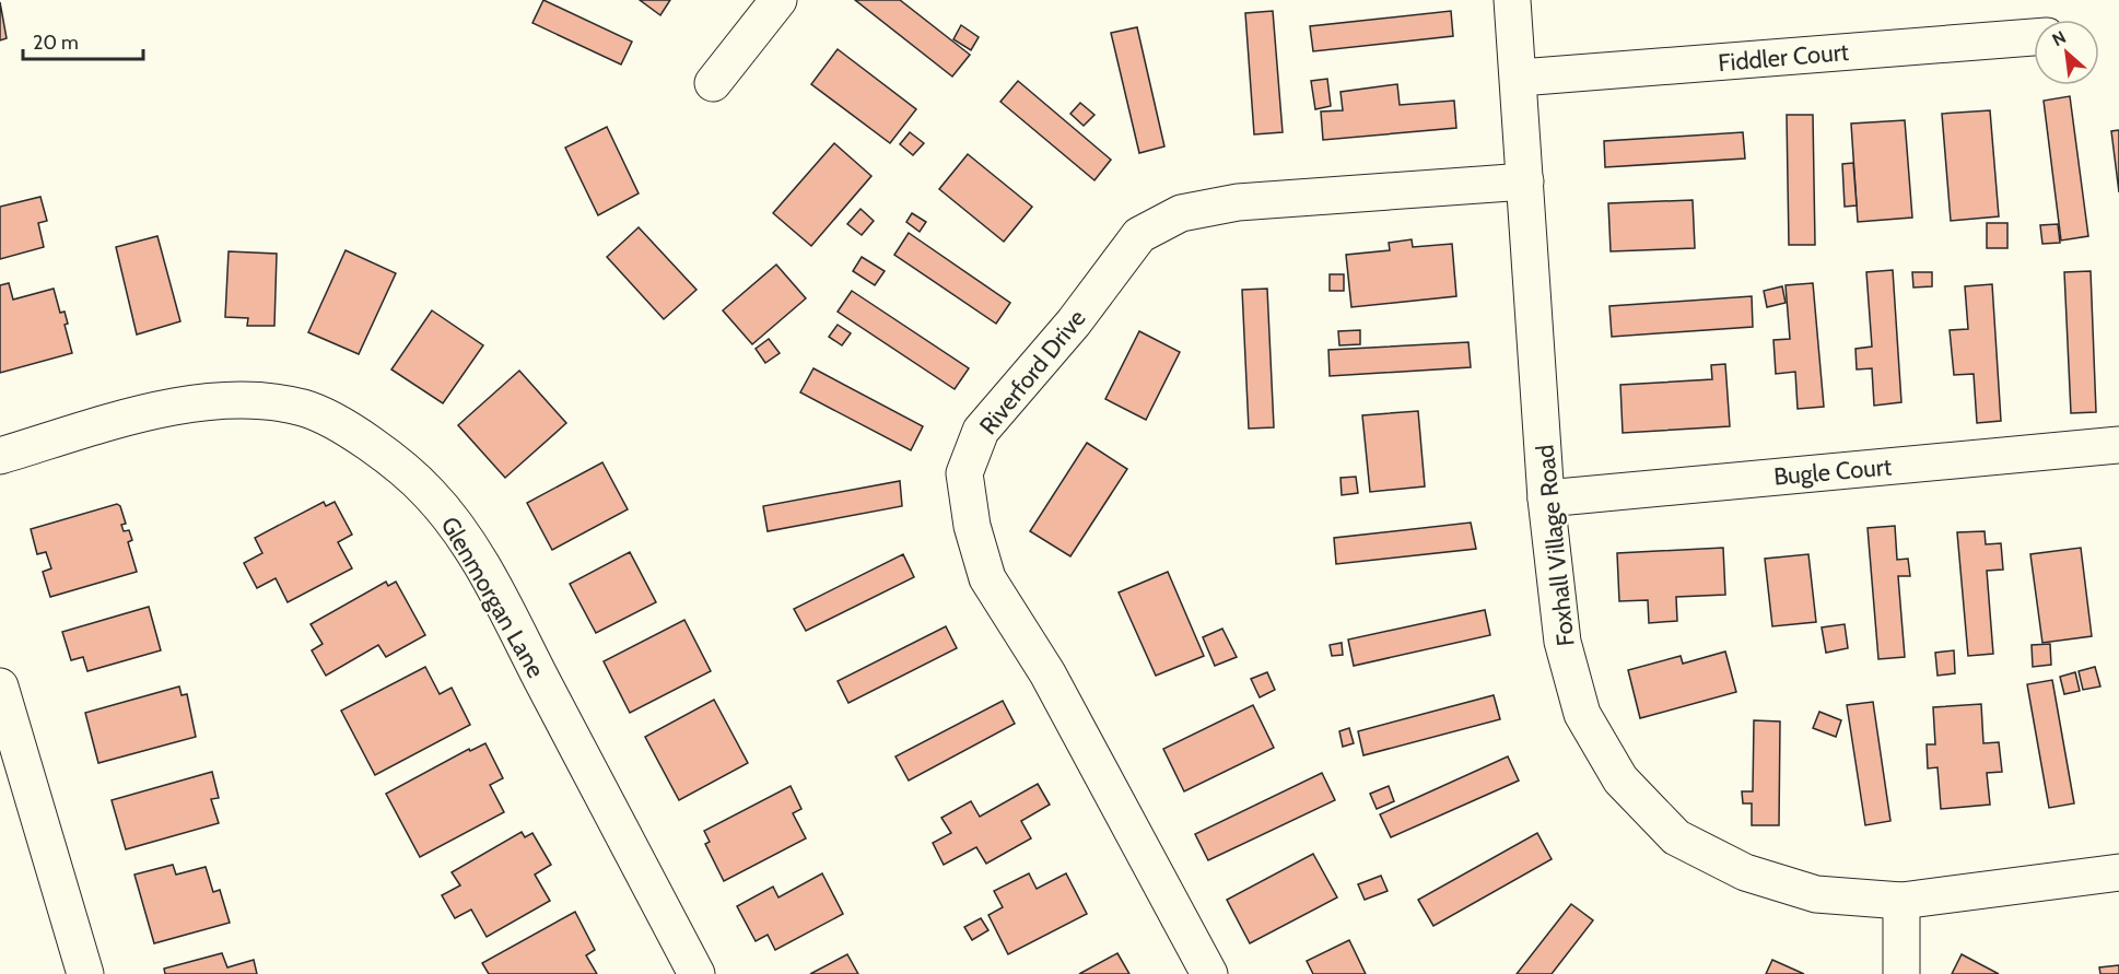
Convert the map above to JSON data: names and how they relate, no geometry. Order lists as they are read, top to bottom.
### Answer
{
  "streets": {
    "street": [
      "Fiddler Court",
      "Riverford Drive",
      "Bugle Court",
      "Foxhall Village Road",
      "Glenmorgan Lane"
    ]
  },
  "crossings": [
    ["Fiddler Court", "Foxhall Village Road"],
    ["Riverford Drive", "Foxhall Village Road"],
    ["Bugle Court", "Foxhall Village Road"]
  ],
  "scale_bar": "20 m",
  "north": "top left"
}
